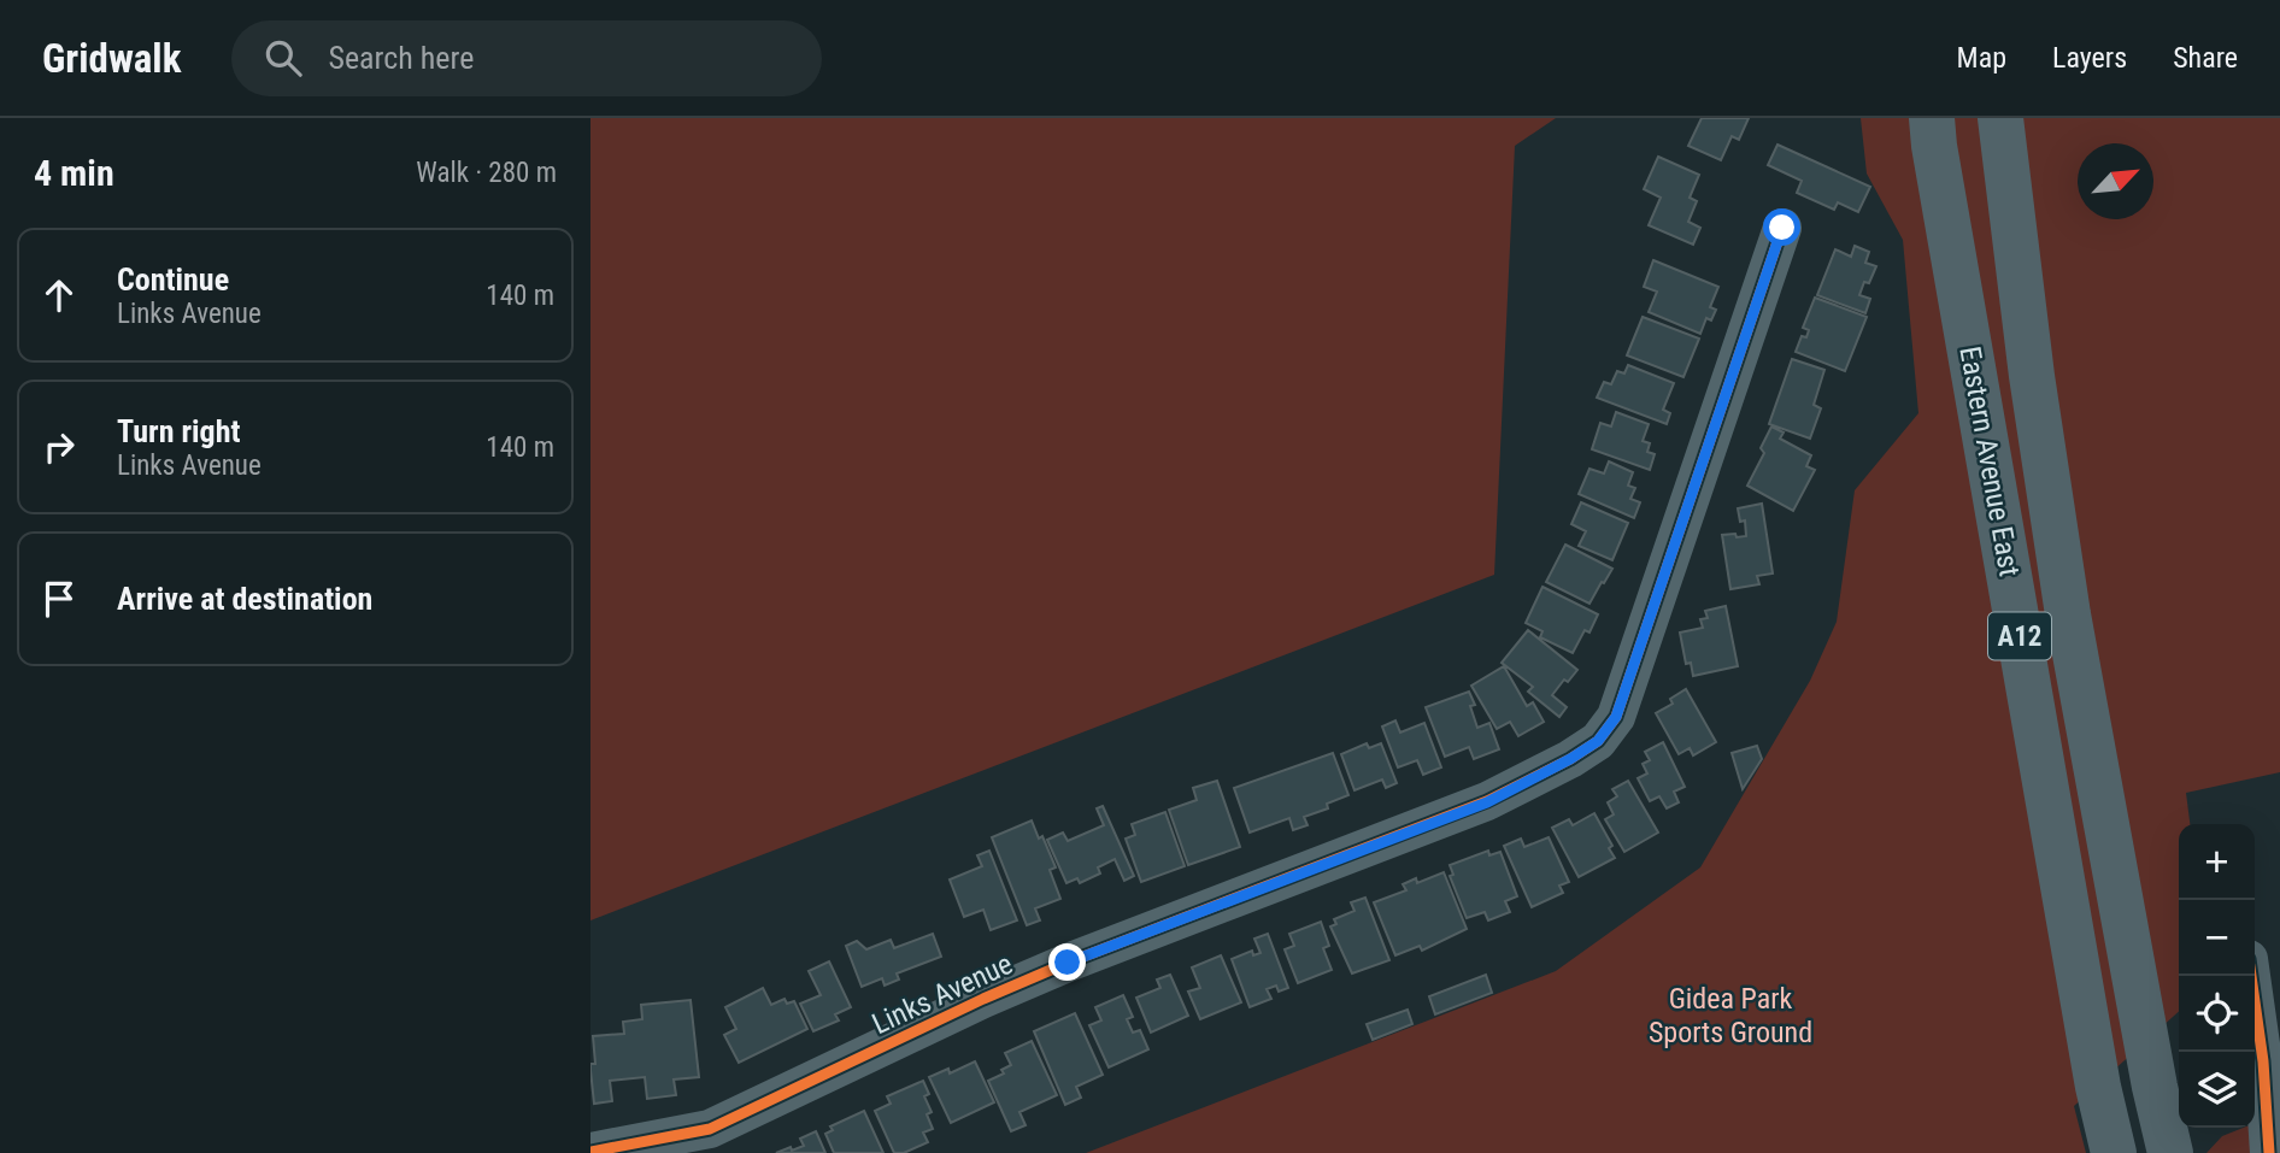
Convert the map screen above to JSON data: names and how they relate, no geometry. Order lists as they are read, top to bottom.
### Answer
{
  "streets": {
    "highway": ["Eastern Avenue East", "A12"],
    "street": ["Links Avenue"]
  },
  "parks": ["Gidea Park Sports Ground"],
  "north": "top right",
  "page": {
    "header": "Gridwalk",
    "search": "Search here",
    "nav": ["Map", "Layers", "Share"],
    "heading": ["4 min", "Walk · 280 m"],
    "list": [
      ["Continue", "Links Avenue", "140 m"],
      ["Turn right", "Links Avenue", "140 m"],
      "Arrive at destination"
    ],
    "map_buttons": ["+", "−"]
  }
}
